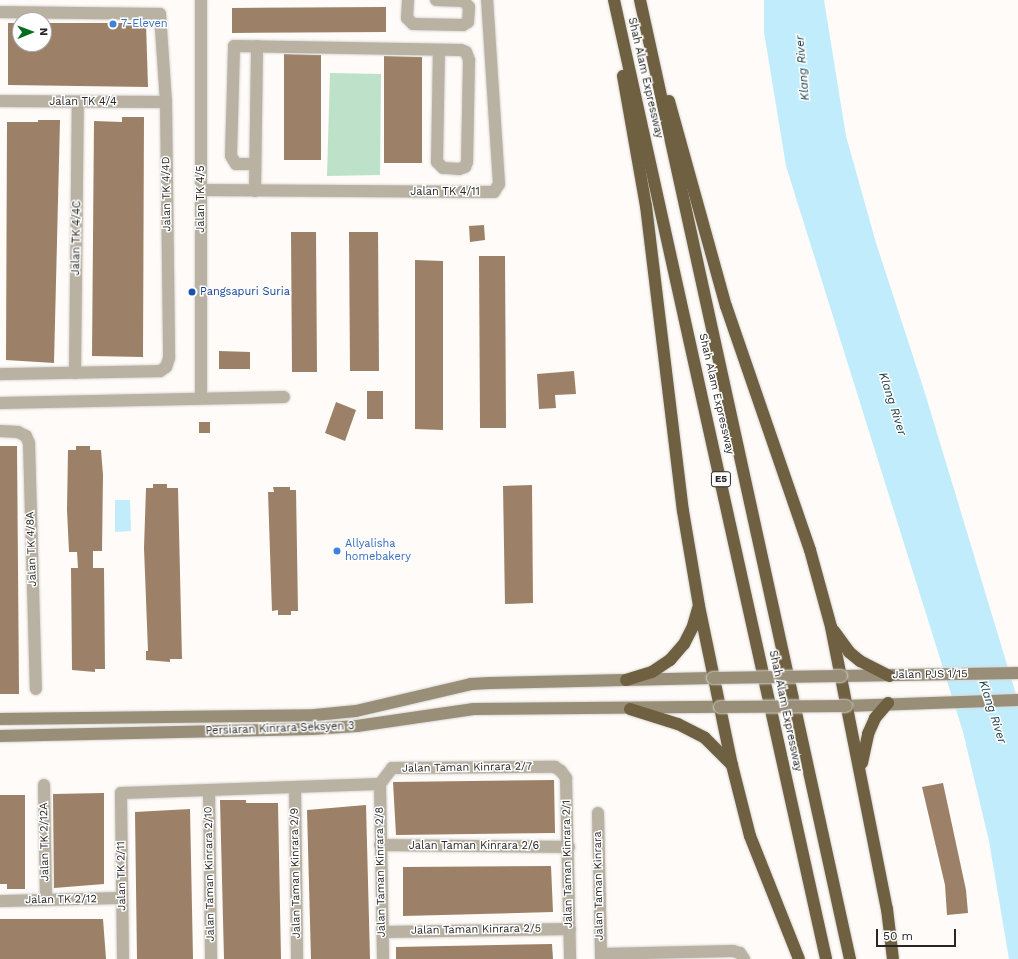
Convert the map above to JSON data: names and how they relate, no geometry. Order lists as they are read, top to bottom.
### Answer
{
  "streets": {
    "highway": ["Shah Alam Expressway", "E5"],
    "main road": ["Jalan PJS 1/15", "Persiaran Kinrara Seksyen 3"],
    "street": [
      "Jalan TK 4/4",
      "Jalan TK 4/11",
      "Jalan TK 4/4D",
      "Jalan TK 4/5",
      "Jalan TK 4/4C",
      "Jalan TK 4/8A",
      "Jalan Taman Kinrara 2/7",
      "Jalan TK 2/12A",
      "Jalan Taman Kinrara 2/6",
      "Jalan Taman Kinrara 2/1",
      "Jalan Taman Kinrara 2/8",
      "Jalan Taman Kinrara 2/9",
      "Jalan Taman Kinrara 2/10",
      "Jalan TK 2/11",
      "Jalan Taman Kinrara",
      "Jalan TK 2/12",
      "Jalan Taman Kinrara 2/5"
    ]
  },
  "crossings": [
    ["Jalan TK 4/4", "Jalan TK 4/4D"],
    ["Jalan TK 4/4", "Jalan TK 4/4C"],
    ["Jalan TK 4/11", "Jalan TK 4/5"],
    ["Jalan TK 4/4D", "Jalan TK 4/4C"],
    ["Jalan PJS 1/15", "Persiaran Kinrara Seksyen 3"],
    ["Jalan Taman Kinrara 2/7", "Jalan Taman Kinrara 2/1"],
    ["Jalan Taman Kinrara 2/7", "Jalan Taman Kinrara 2/8"],
    ["Jalan TK 2/12A", "Jalan TK 2/12"],
    ["Jalan Taman Kinrara 2/6", "Jalan Taman Kinrara 2/1"],
    ["Jalan Taman Kinrara 2/6", "Jalan Taman Kinrara 2/8"],
    ["Jalan Taman Kinrara 2/1", "Jalan Taman Kinrara 2/5"],
    ["Jalan Taman Kinrara 2/8", "Jalan Taman Kinrara 2/5"],
    ["Jalan Taman Kinrara 2/10", "Jalan TK 2/11"],
    ["Jalan TK 2/11", "Jalan TK 2/12"]
  ],
  "water": ["Klang River"],
  "places": ["7-Eleven", "Pangsapuri Suria", "Allyalisha homebakery"],
  "scale_bar": "50 m",
  "north": "right"
}
